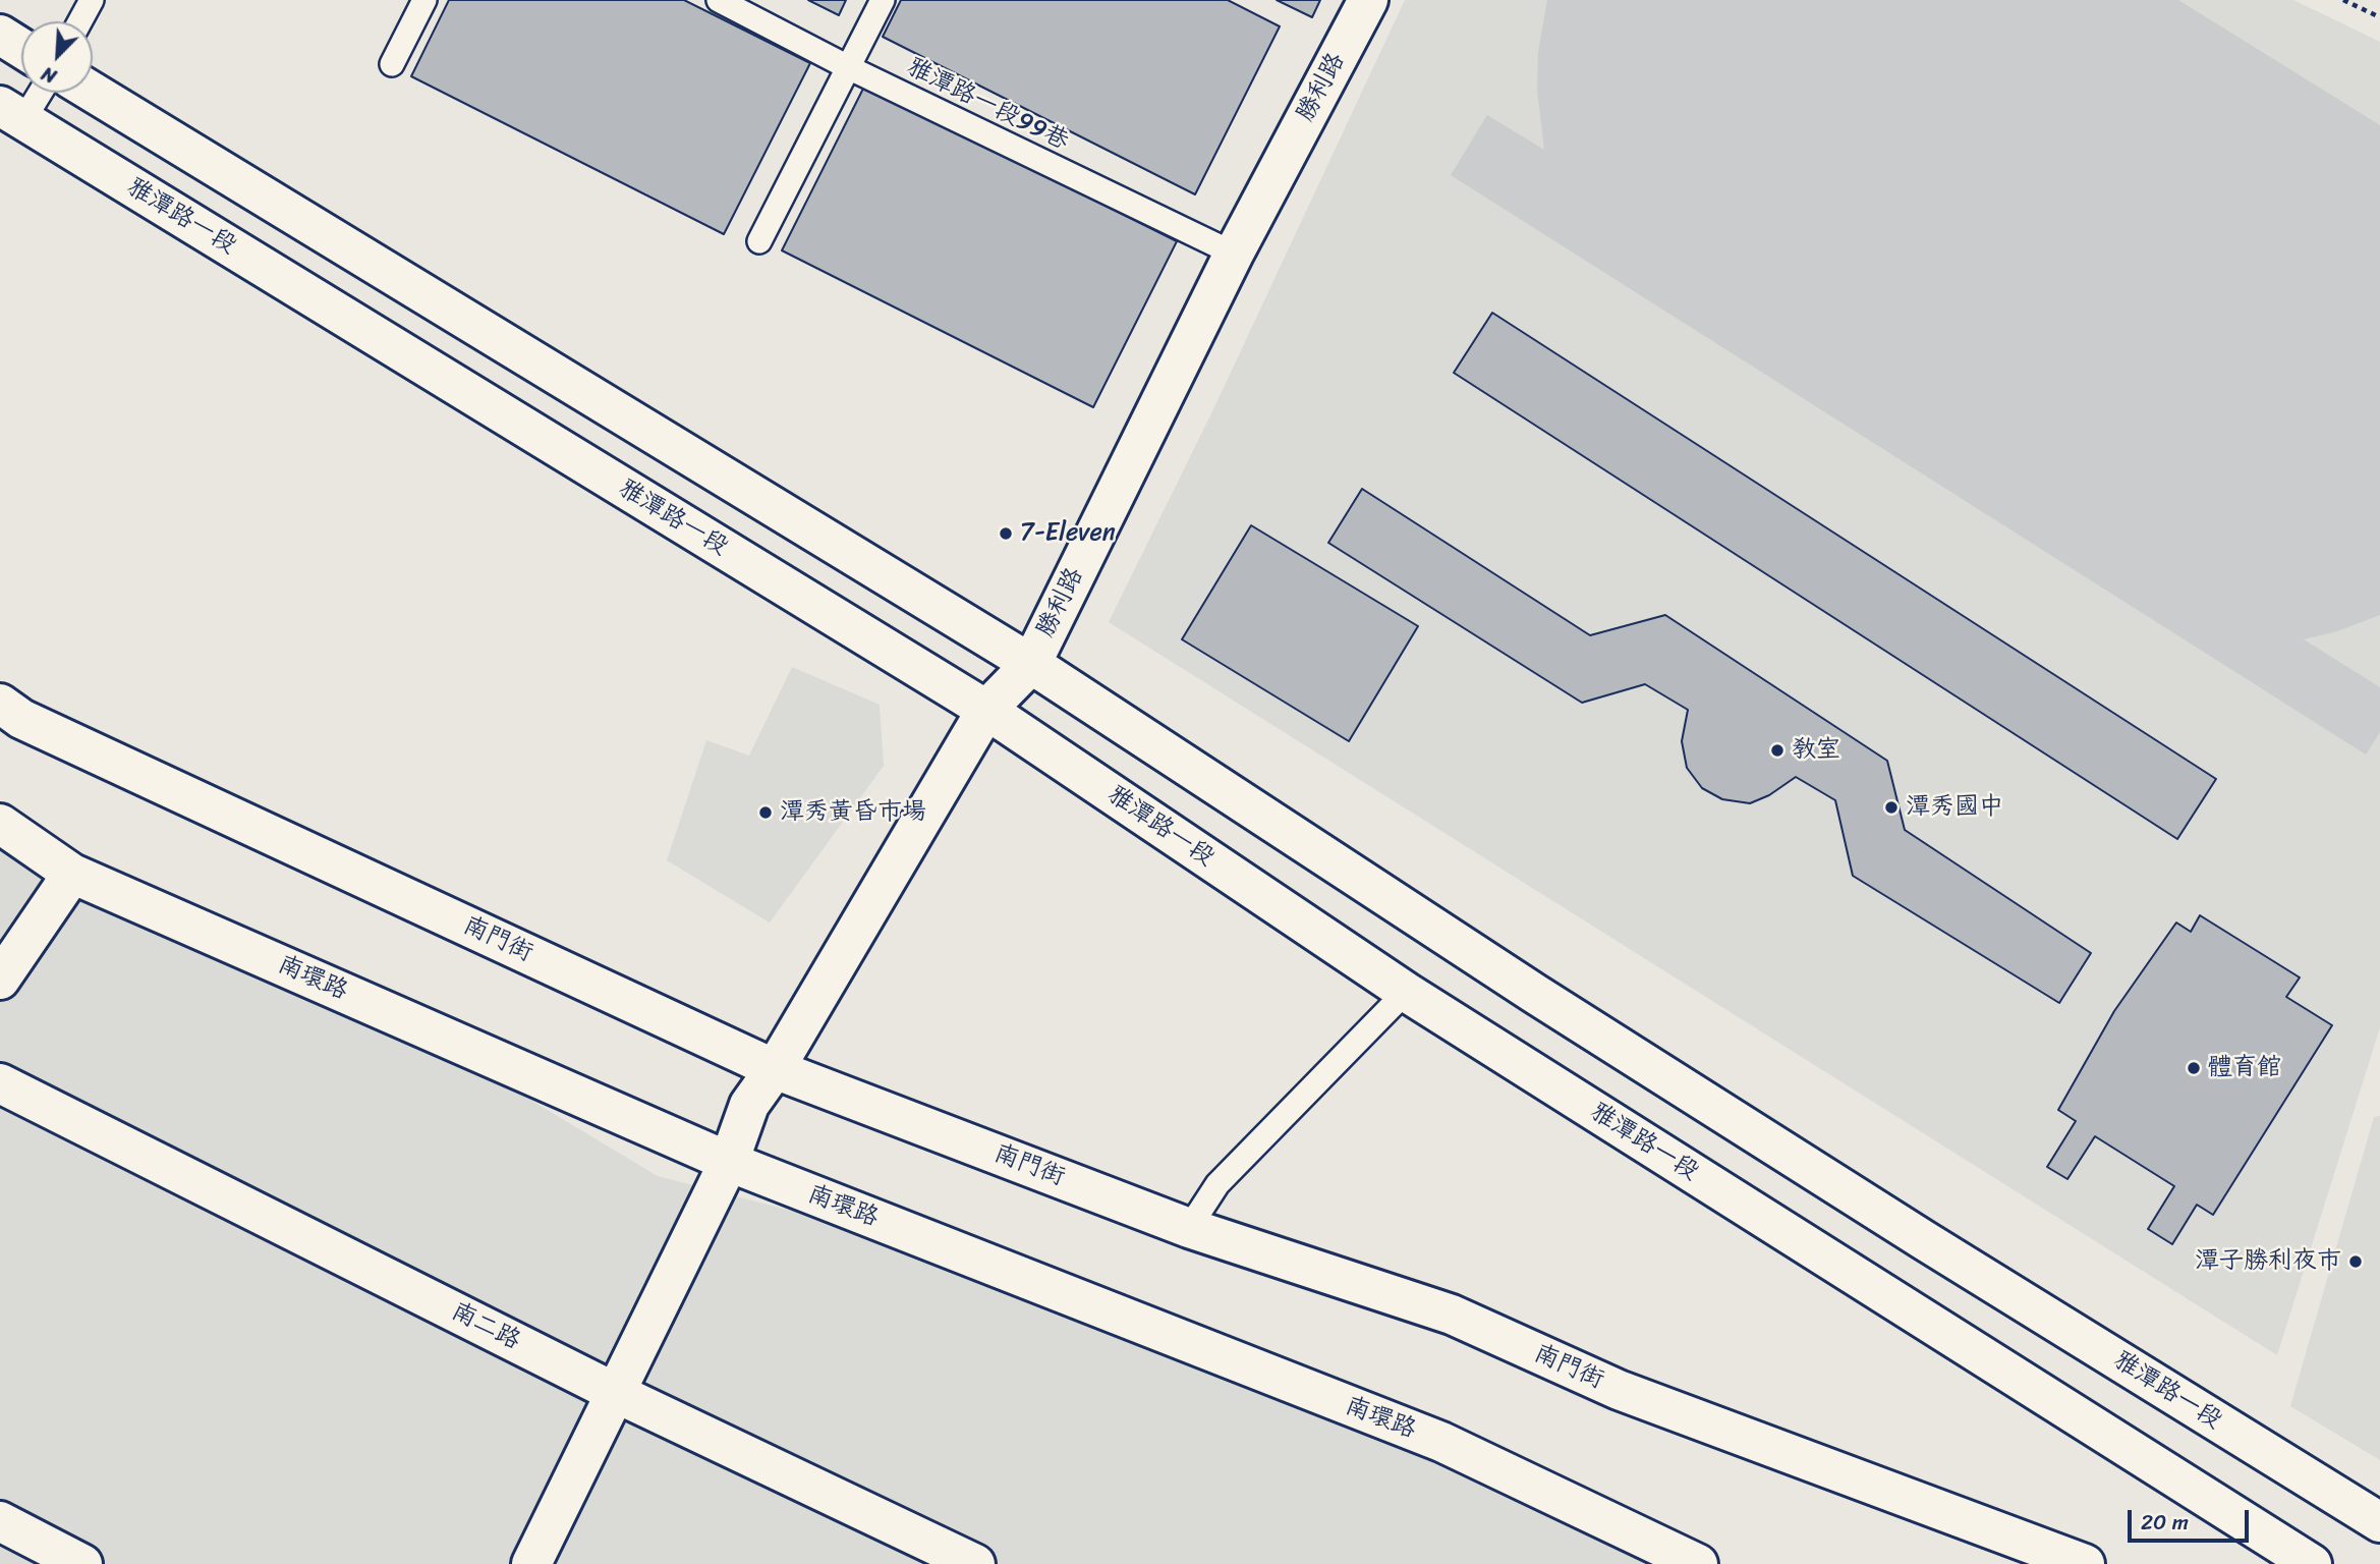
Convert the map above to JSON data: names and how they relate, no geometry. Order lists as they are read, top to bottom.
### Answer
{
  "streets": {
    "street": [
      "勝利路",
      "雅潭路一段",
      "南門街",
      "南環路",
      "南二路"
    ],
    "lane": ["雅潭路一段99巷"]
  },
  "crossings": [
    ["勝利路", "雅潭路一段99巷"],
    ["勝利路", "雅潭路一段"],
    ["勝利路", "南門街"],
    ["勝利路", "南環路"],
    ["勝利路", "南二路"]
  ],
  "places": [
    "7-Eleven",
    "教室",
    "潭秀國中",
    "潭秀黃昏市場",
    "體育館",
    "潭子勝利夜市"
  ],
  "scale_bar": "20 m",
  "north": "bottom left"
}
